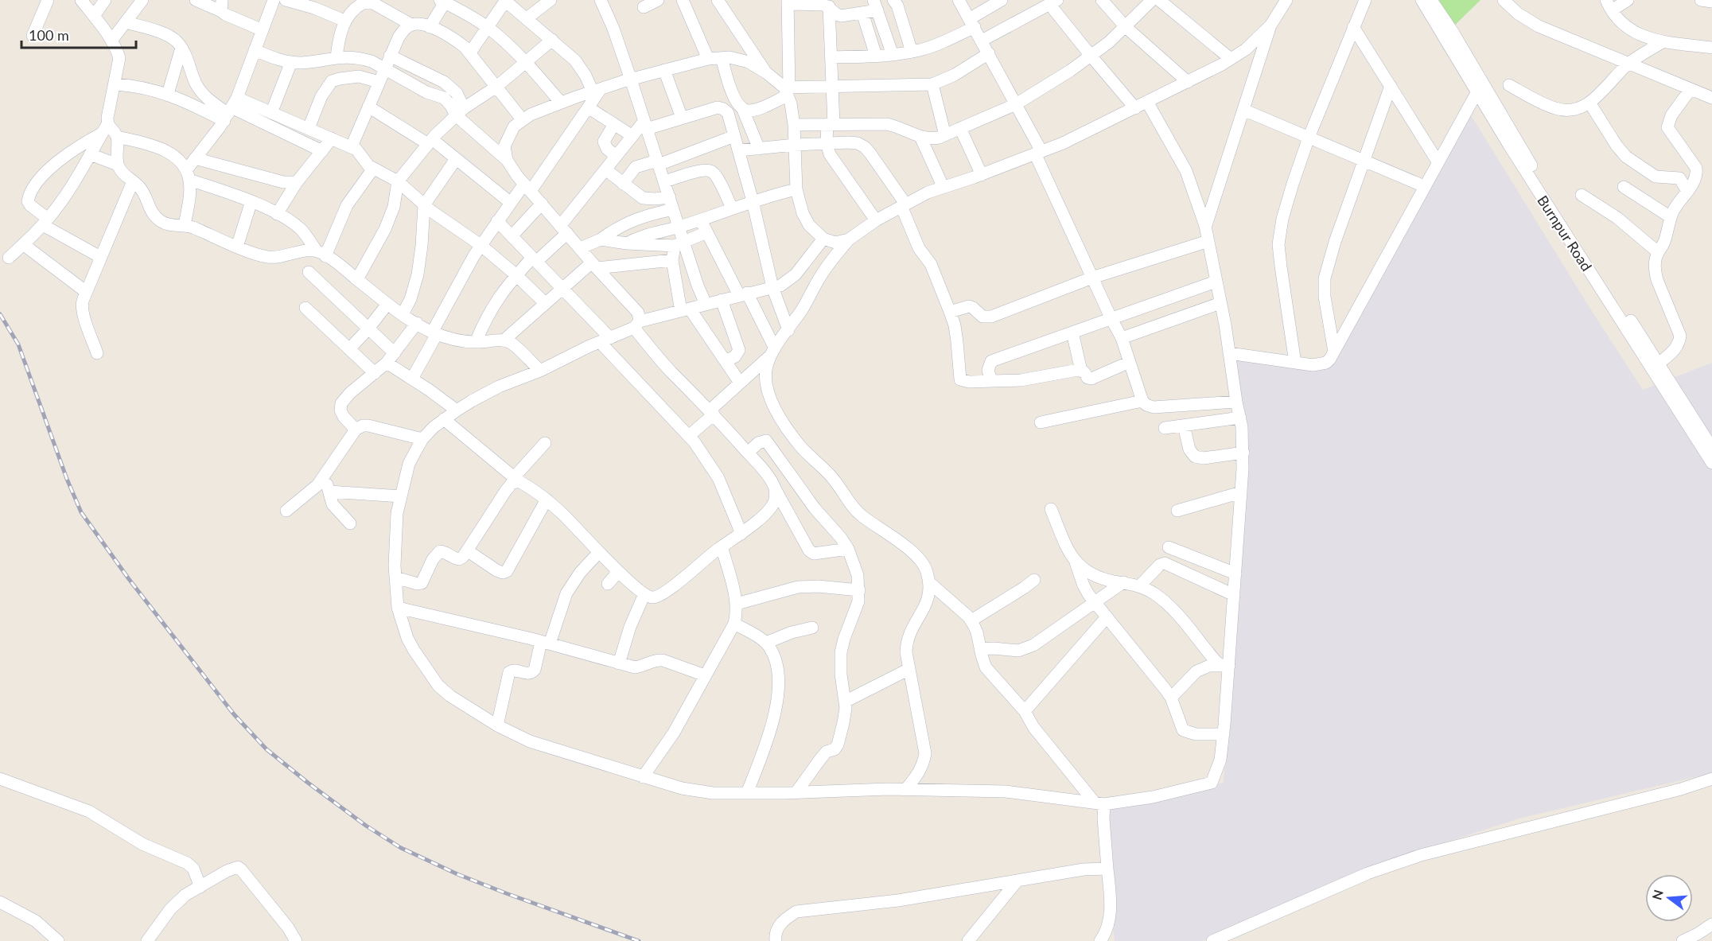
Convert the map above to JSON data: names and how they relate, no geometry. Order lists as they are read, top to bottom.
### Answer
{
  "streets": {
    "street": ["Burnpur Road"]
  },
  "scale_bar": "100 m",
  "north": "left"
}
